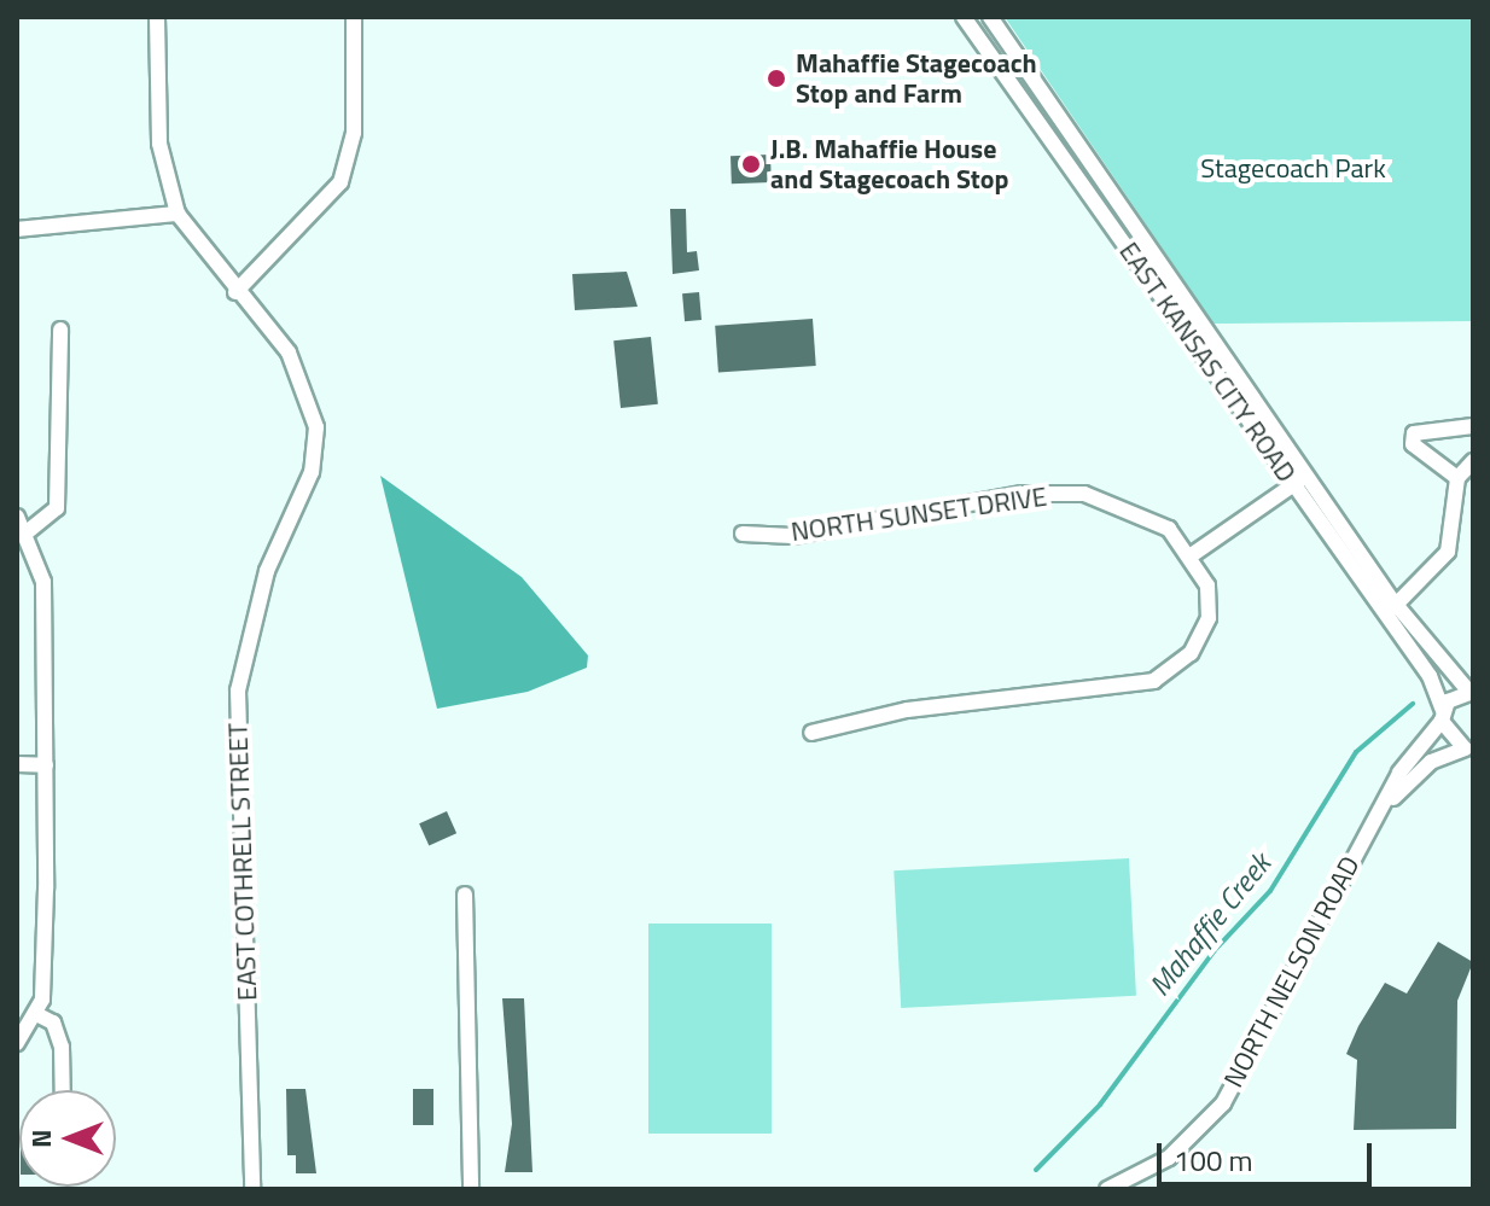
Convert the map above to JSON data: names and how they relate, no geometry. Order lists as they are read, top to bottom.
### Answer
{
  "streets": {
    "street": [
      "EAST KANSAS CITY ROAD",
      "NORTH SUNSET DRIVE",
      "EAST COTHRELL STREET",
      "NORTH NELSON ROAD"
    ]
  },
  "crossings": [
    ["EAST KANSAS CITY ROAD", "NORTH NELSON ROAD"]
  ],
  "water": ["Mahaffie Creek"],
  "parks": ["Stagecoach Park"],
  "places": ["Mahaffie Stagecoach Stop and Farm", "J.B. Mahaffie House and Stagecoach Stop"],
  "scale_bar": "100 m",
  "north": "left"
}
